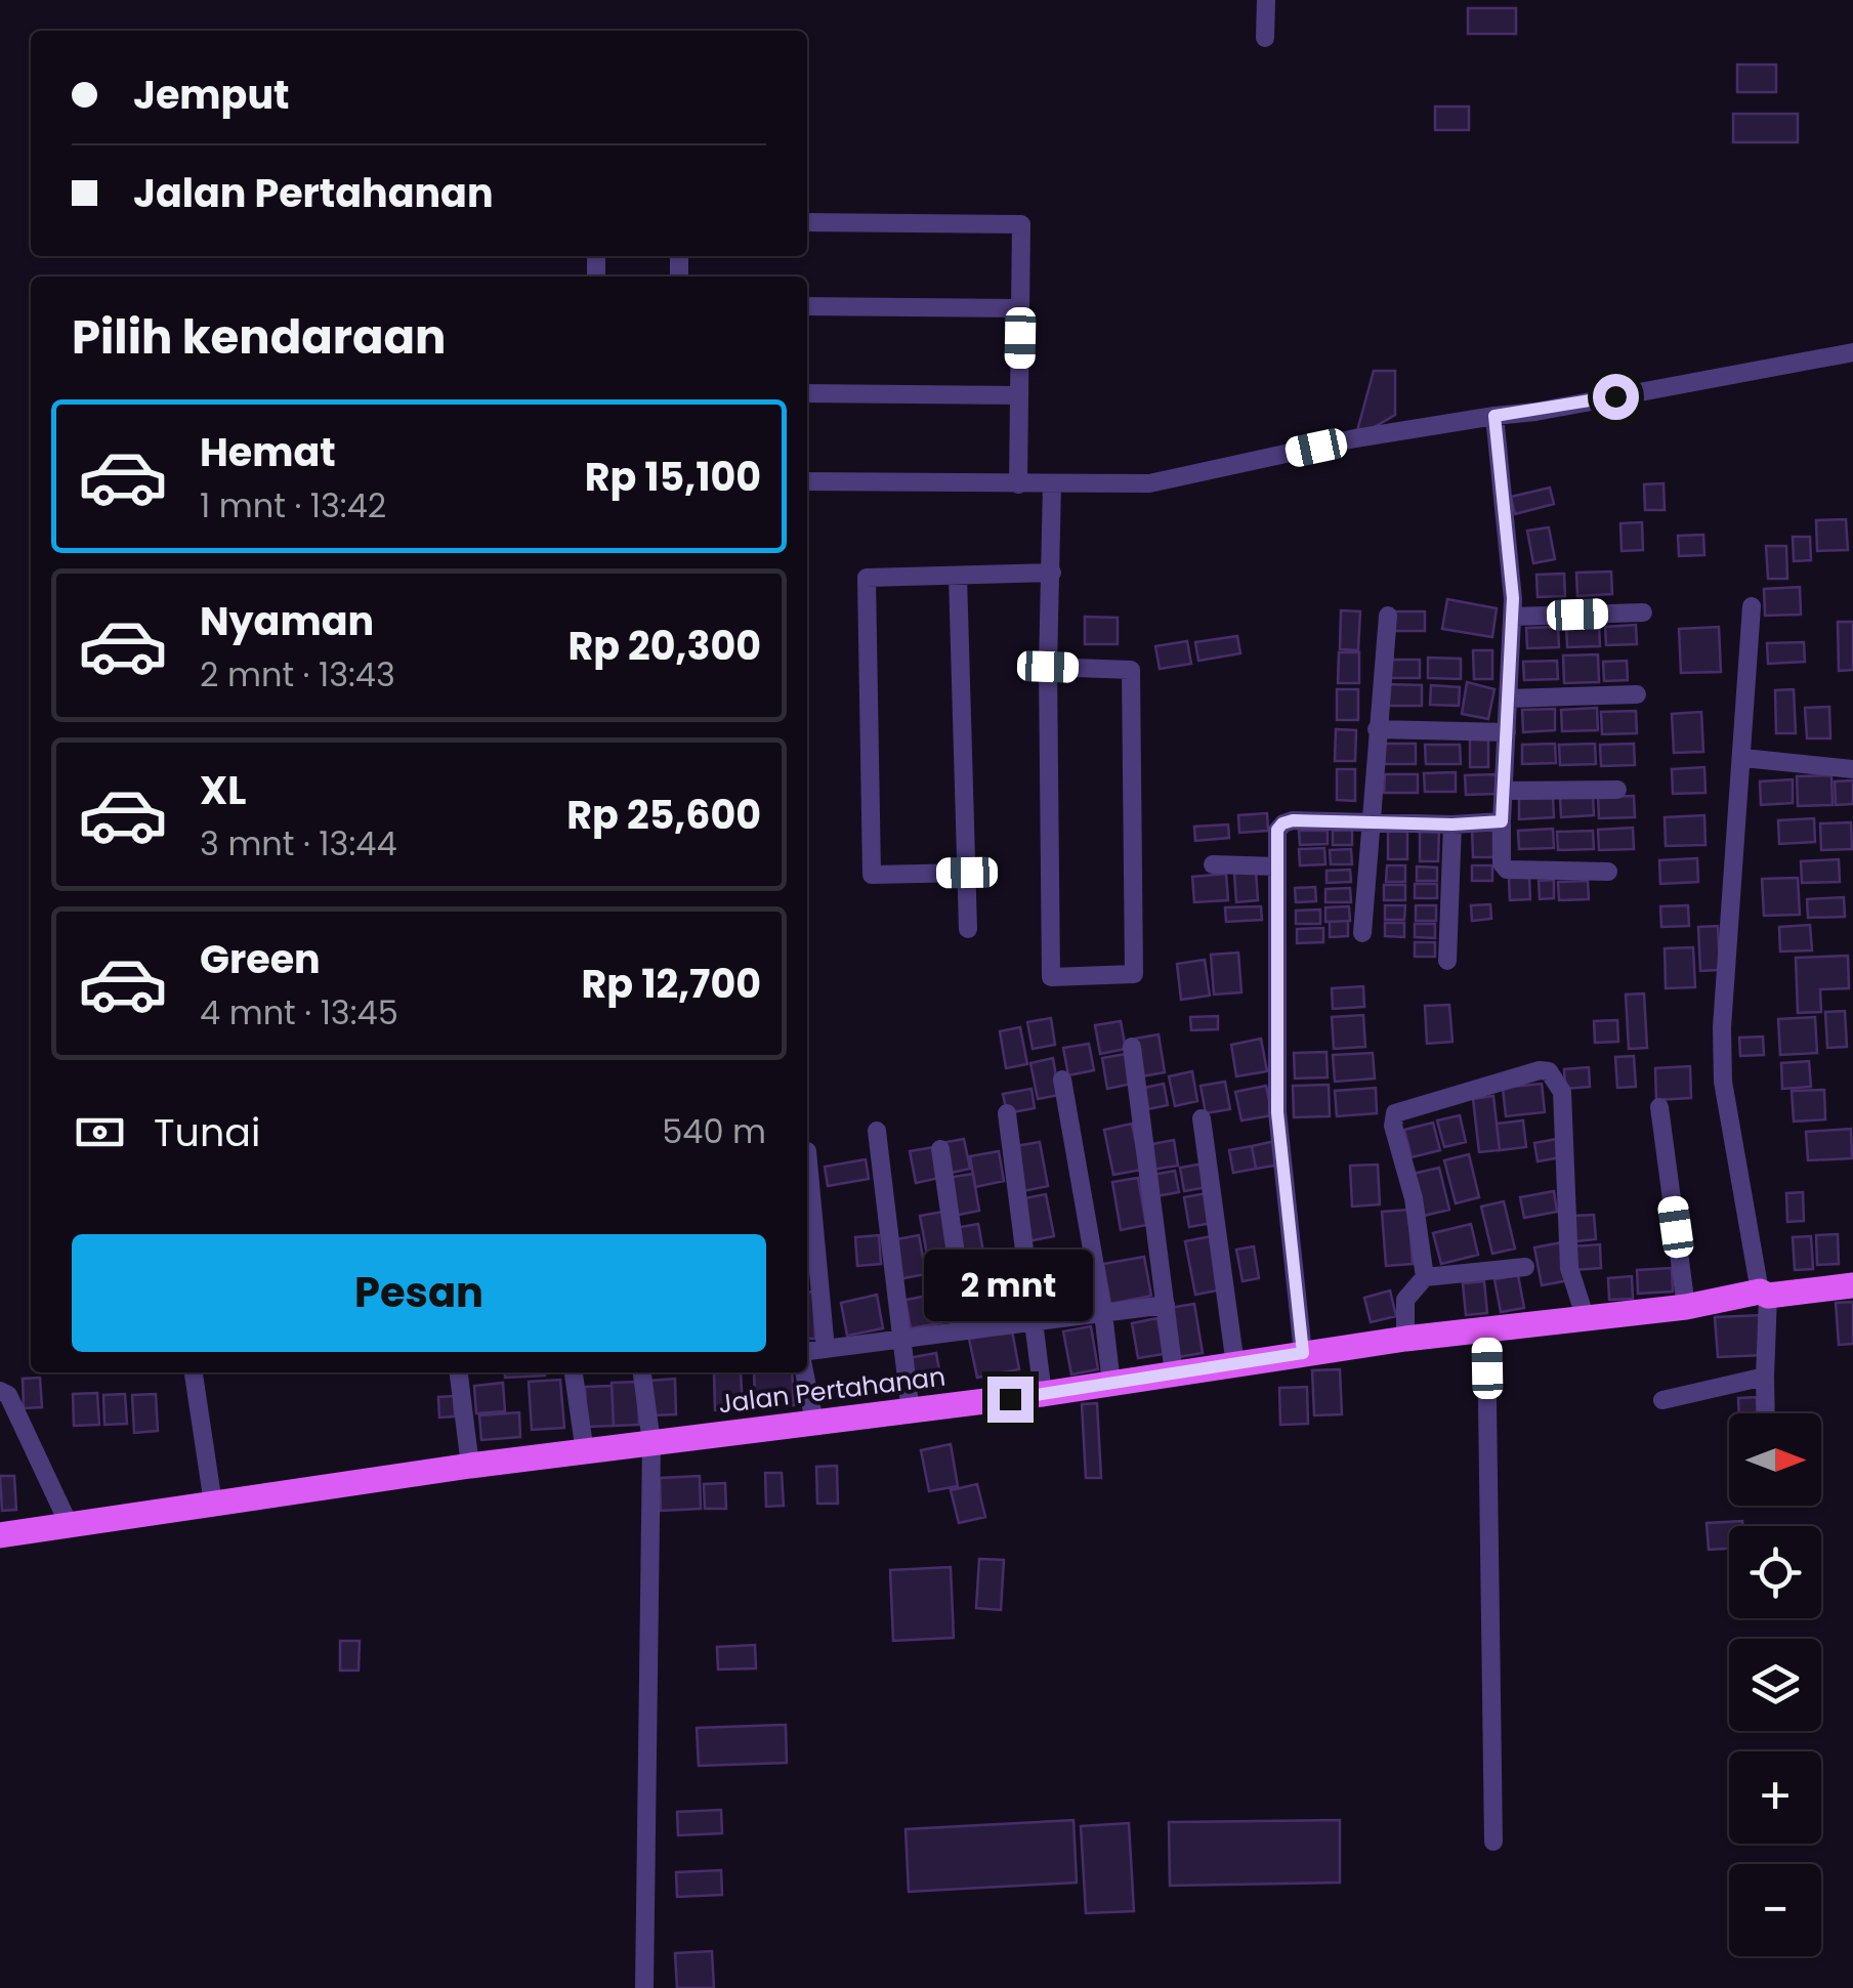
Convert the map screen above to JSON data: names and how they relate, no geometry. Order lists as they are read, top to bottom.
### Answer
{
  "streets": {
    "main road": ["Jalan Pertahanan"]
  },
  "north": "right",
  "page": {
    "banner": ["Jemput", "Jalan Pertahanan"],
    "heading": "Pilih kendaraan",
    "list": [
      {
        "name": "Hemat",
        "note": "1 mnt · 13:42",
        "value": "Rp 15,100"
      },
      {
        "name": "Nyaman",
        "note": "2 mnt · 13:43",
        "value": "Rp 20,300"
      },
      {
        "name": "XL",
        "note": "3 mnt · 13:44",
        "value": "Rp 25,600"
      },
      {
        "name": "Green",
        "note": "4 mnt · 13:45",
        "value": "Rp 12,700"
      }
    ],
    "pay": ["Tunai", "540 m"],
    "buttons": "Pesan",
    "bubble": "2 mnt",
    "map_buttons": ["+", "−"]
  }
}
